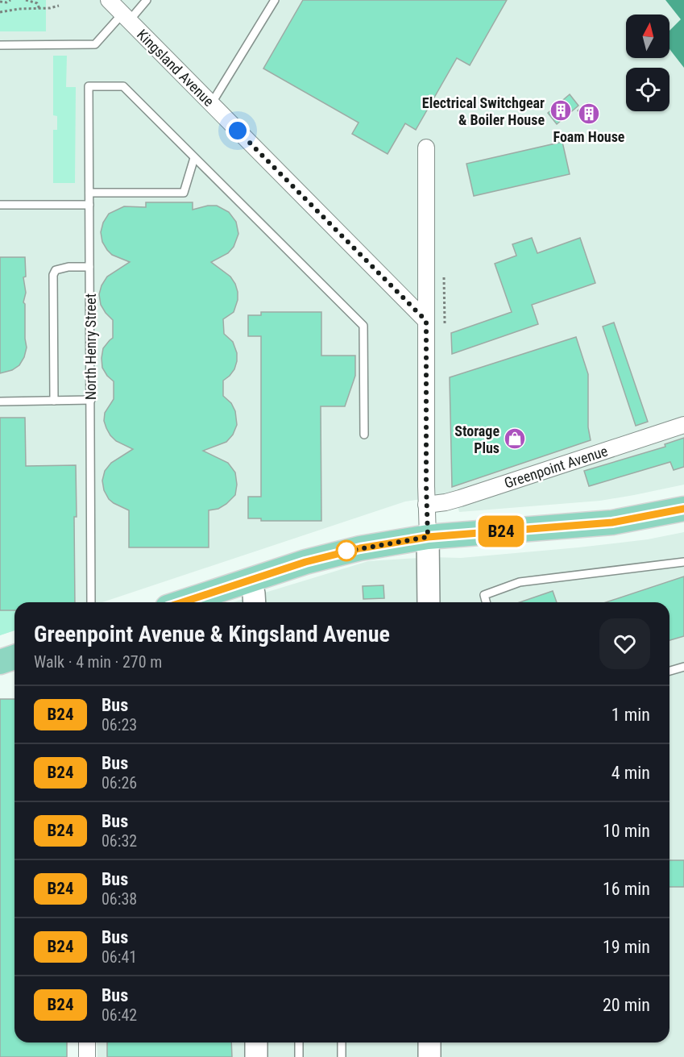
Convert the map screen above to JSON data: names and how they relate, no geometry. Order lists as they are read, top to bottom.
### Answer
{
  "streets": {
    "street": ["Kingsland Avenue", "Greenpoint Avenue"],
    "lane": ["North Henry Street"]
  },
  "places": {
    "building": ["Electrical Switchgear & Boiler House", "Foam House"],
    "shop": ["Storage Plus"]
  },
  "lines": ["bus line B24"],
  "north": "top",
  "page": {
    "on_map": "B24",
    "heading": ["Greenpoint Avenue & Kingsland Avenue", "Walk · 4 min · 270 m"],
    "list": [
      {
        "mark": "B24",
        "name": "Bus",
        "note": "06:23",
        "value": "1 min"
      },
      {
        "mark": "B24",
        "name": "Bus",
        "note": "06:26",
        "value": "4 min"
      },
      {
        "mark": "B24",
        "name": "Bus",
        "note": "06:32",
        "value": "10 min"
      },
      {
        "mark": "B24",
        "name": "Bus",
        "note": "06:38",
        "value": "16 min"
      },
      {
        "mark": "B24",
        "name": "Bus",
        "note": "06:41",
        "value": "19 min"
      },
      {
        "mark": "B24",
        "name": "Bus",
        "note": "06:42",
        "value": "20 min"
      }
    ]
  }
}
